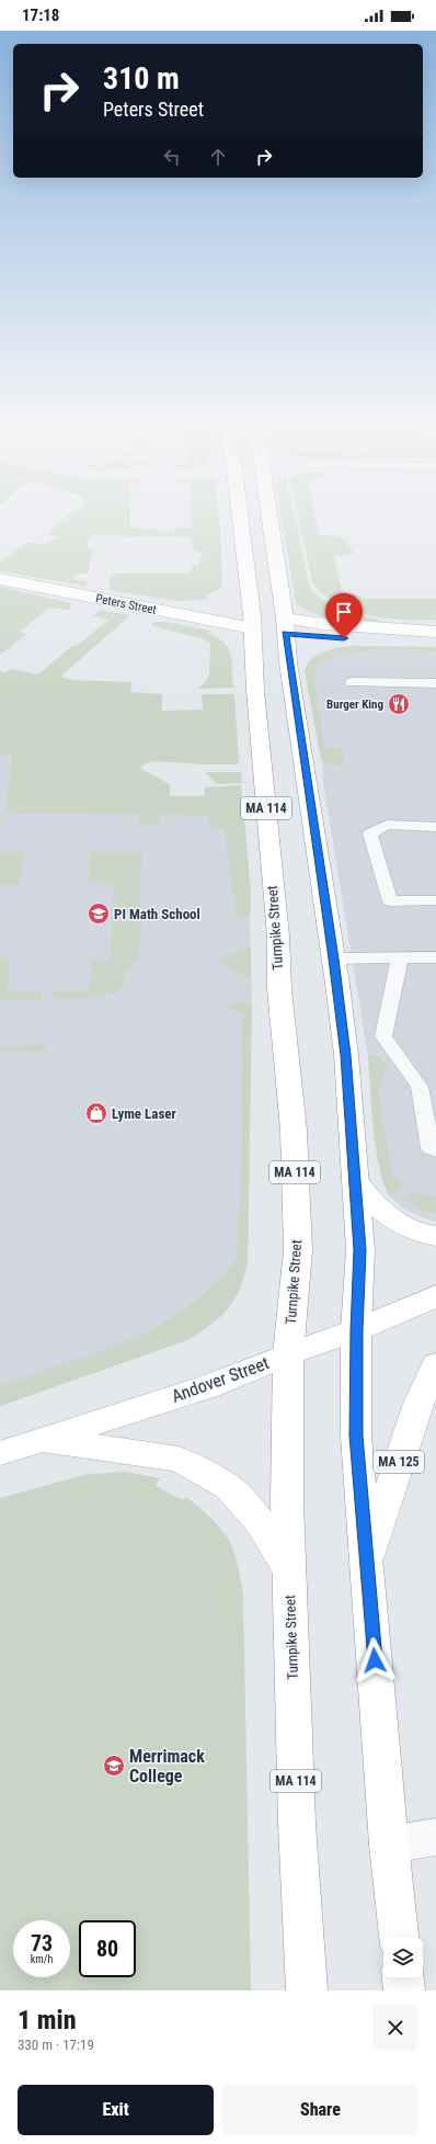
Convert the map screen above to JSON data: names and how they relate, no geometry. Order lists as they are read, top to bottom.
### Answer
{
  "streets": {
    "main road": [
      "Peters Street",
      "MA 114",
      "Turnpike Street",
      "Andover Street",
      "MA 125"
    ]
  },
  "crossings": [
    ["Peters Street", "MA 114"],
    ["Peters Street", "Turnpike Street"],
    ["MA 114", "Andover Street"],
    ["MA 114", "MA 125"],
    ["Turnpike Street", "Andover Street"]
  ],
  "places": {
    "restaurant": ["Burger King"],
    "school or university": ["PI Math School", "Merrimack College"],
    "shop": ["Lyme Laser"]
  },
  "page": {
    "status": "17:18",
    "turn": ["310 m", "Peters Street"],
    "speed": "73 km/h",
    "limit": "80",
    "heading": ["1 min", "330 m · 17:19"],
    "buttons": ["Exit", "Share"]
  }
}
